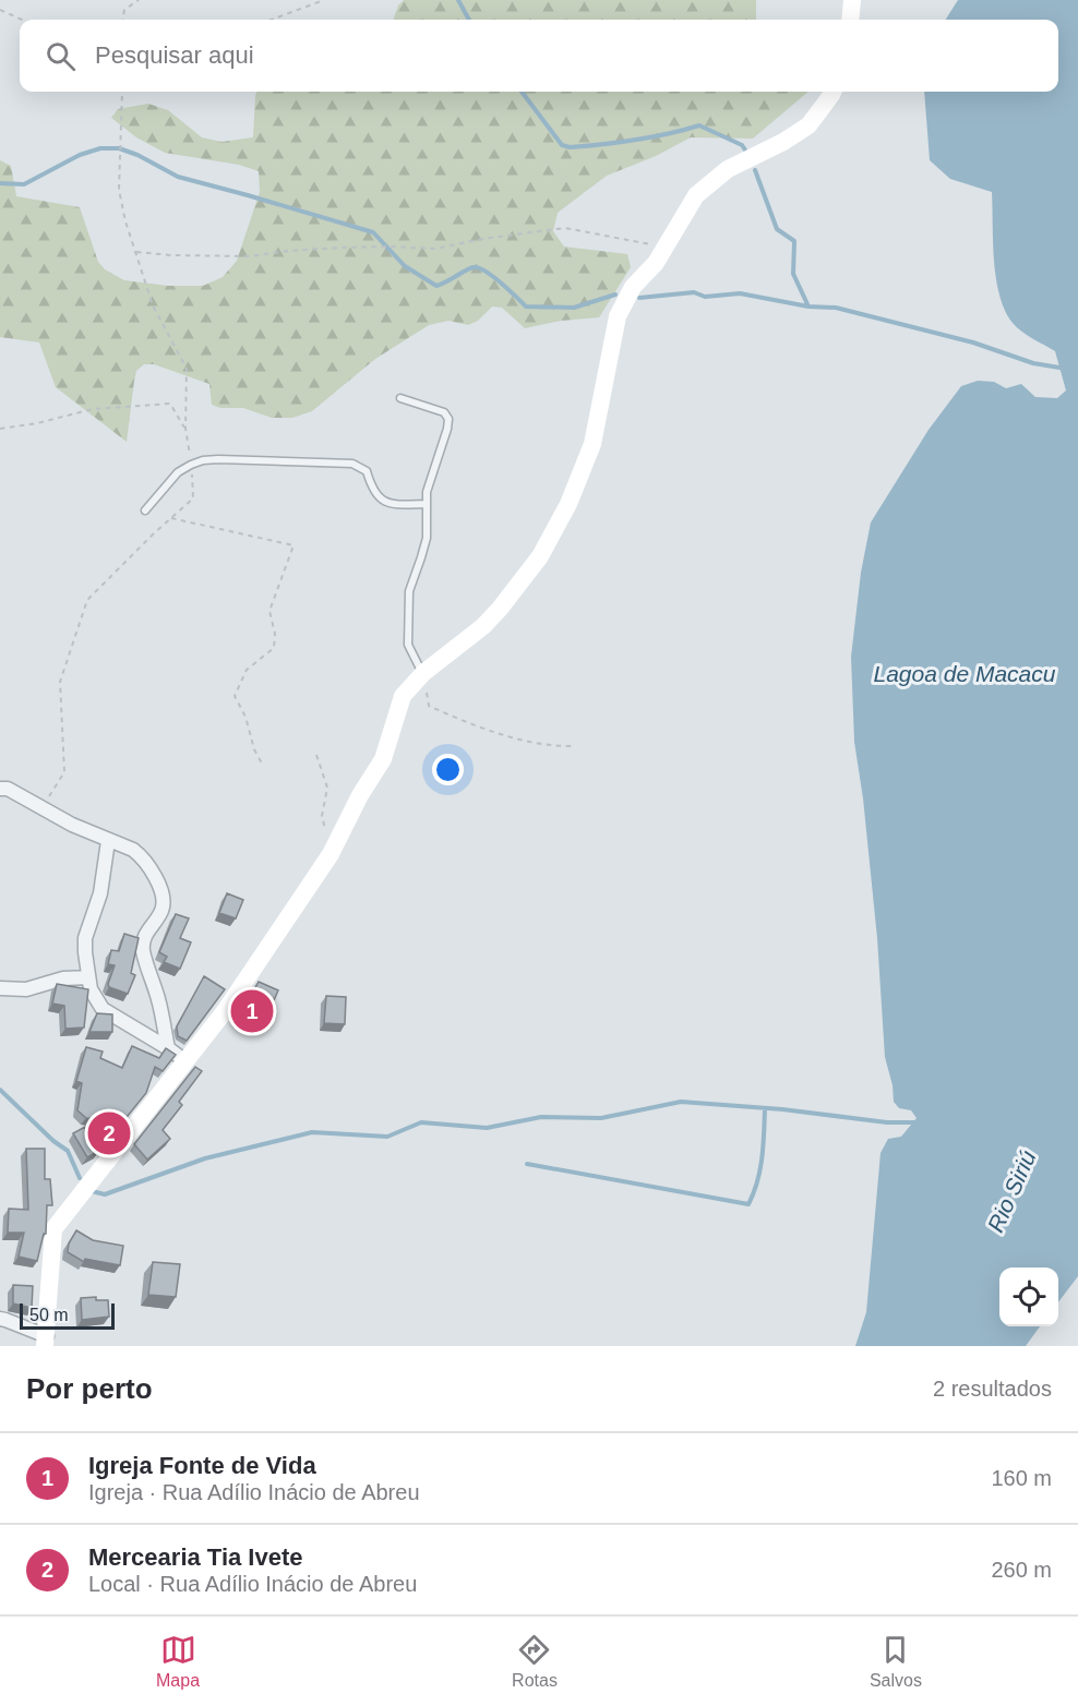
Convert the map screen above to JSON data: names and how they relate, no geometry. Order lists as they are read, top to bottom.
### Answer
{
  "water": ["Lagoa de Macacu", "Rio Siriú"],
  "scale_bar": "50 m",
  "page": {
    "search": "Pesquisar aqui",
    "pins": ["1", "2"],
    "scale": "50 m",
    "heading": ["Por perto", "2 resultados"],
    "list": [
      {
        "mark": "1",
        "name": "Igreja Fonte de Vida",
        "note": "Igreja · Rua Adílio Inácio de Abreu",
        "value": "160 m"
      },
      {
        "mark": "2",
        "name": "Mercearia Tia Ivete",
        "note": "Local · Rua Adílio Inácio de Abreu",
        "value": "260 m"
      }
    ],
    "nav": ["Mapa", "Rotas", "Salvos"]
  }
}
